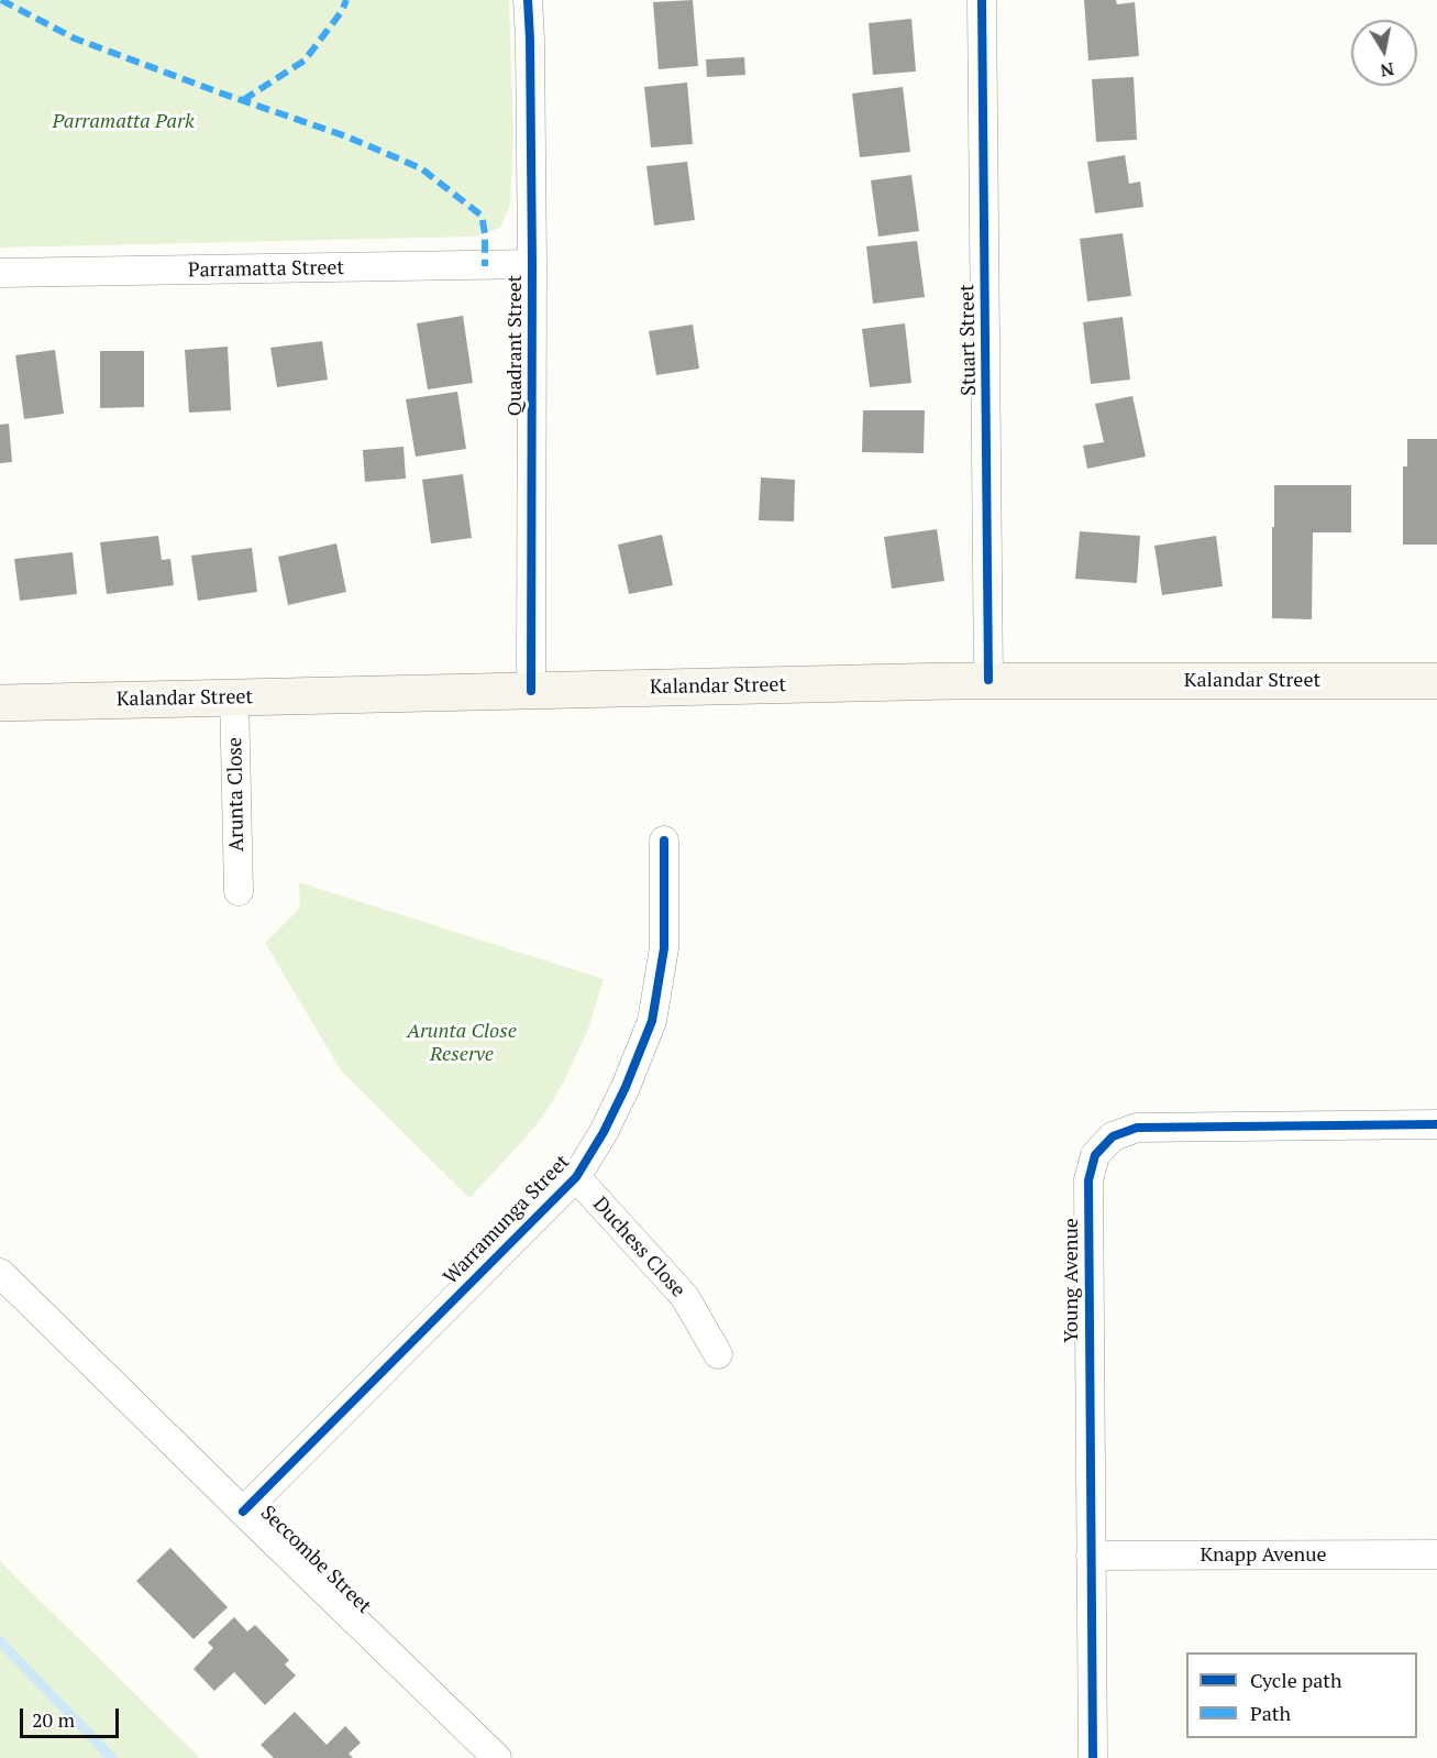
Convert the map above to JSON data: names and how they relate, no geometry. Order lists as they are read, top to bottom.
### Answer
{
  "streets": {
    "main road": ["Kalandar Street"],
    "street": [
      "Parramatta Street",
      "Stuart Street",
      "Quadrant Street",
      "Arunta Close",
      "Warramunga Street",
      "Duchess Close",
      "Young Avenue",
      "Knapp Avenue",
      "Seccombe Street"
    ]
  },
  "crossings": [
    ["Parramatta Street", "Quadrant Street"],
    ["Stuart Street", "Kalandar Street"],
    ["Quadrant Street", "Kalandar Street"],
    ["Kalandar Street", "Arunta Close"],
    ["Warramunga Street", "Duchess Close"],
    ["Warramunga Street", "Seccombe Street"],
    ["Young Avenue", "Knapp Avenue"]
  ],
  "parks": ["Parramatta Park", "Arunta Close Reserve"],
  "legend": ["Cycle path", "Path"],
  "scale_bar": "20 m",
  "north": "bottom"
}
